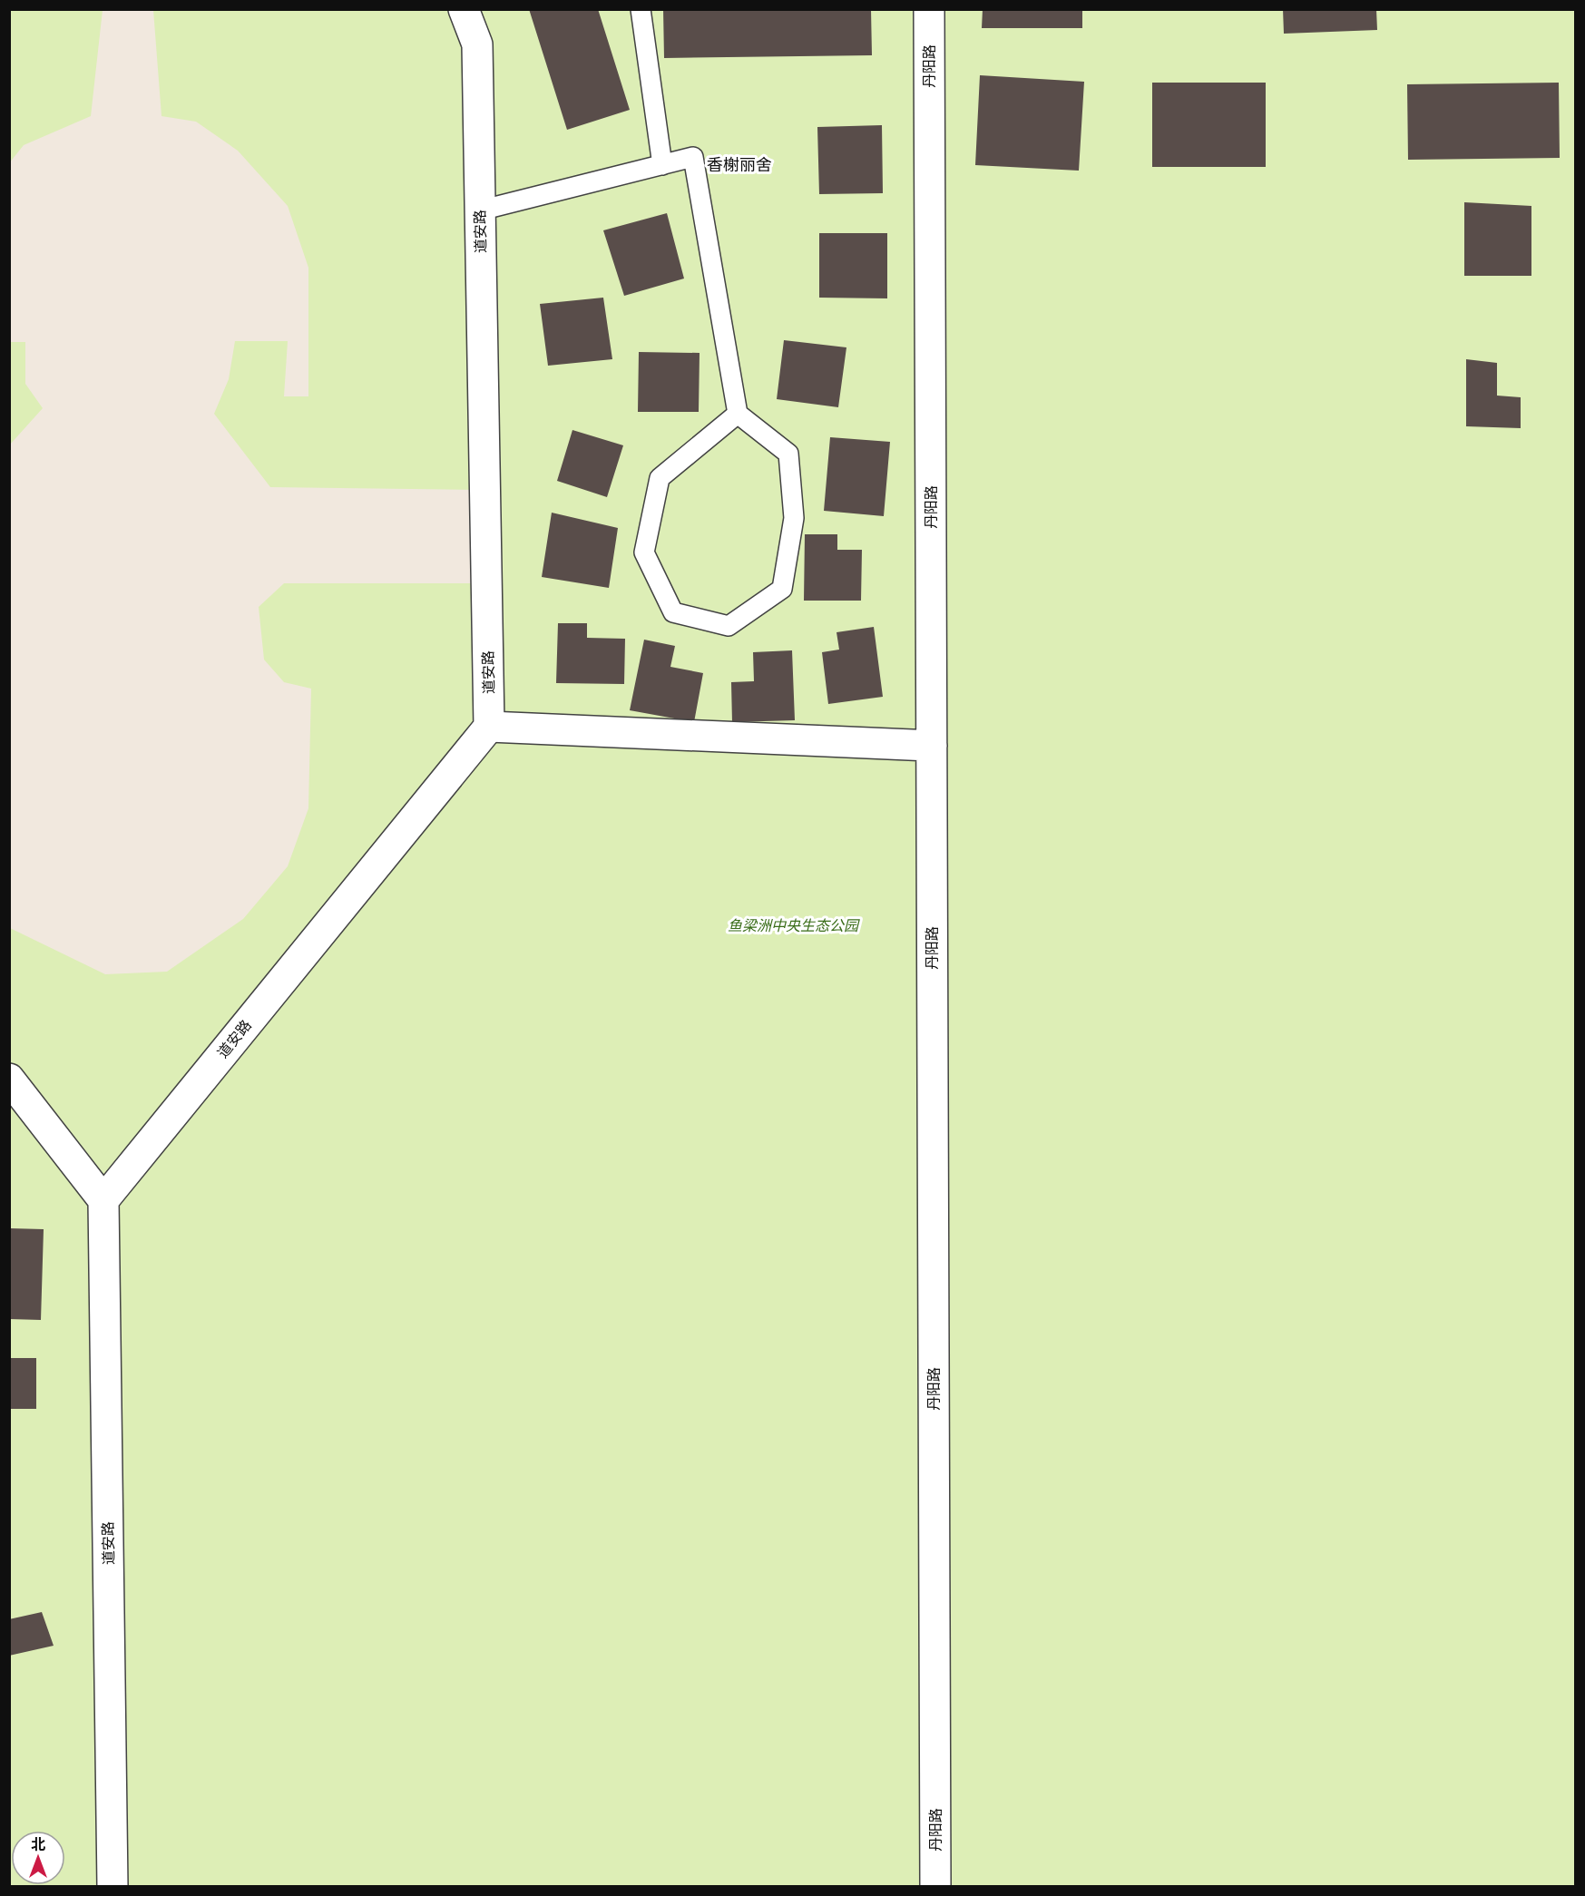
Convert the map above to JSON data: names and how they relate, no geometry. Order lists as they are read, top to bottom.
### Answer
{
  "streets": {
    "street": ["丹阳路", "道安路"]
  },
  "districts": ["香榭丽舍"],
  "parks": ["鱼梁洲中央生态公园"],
  "north": "top"
}
